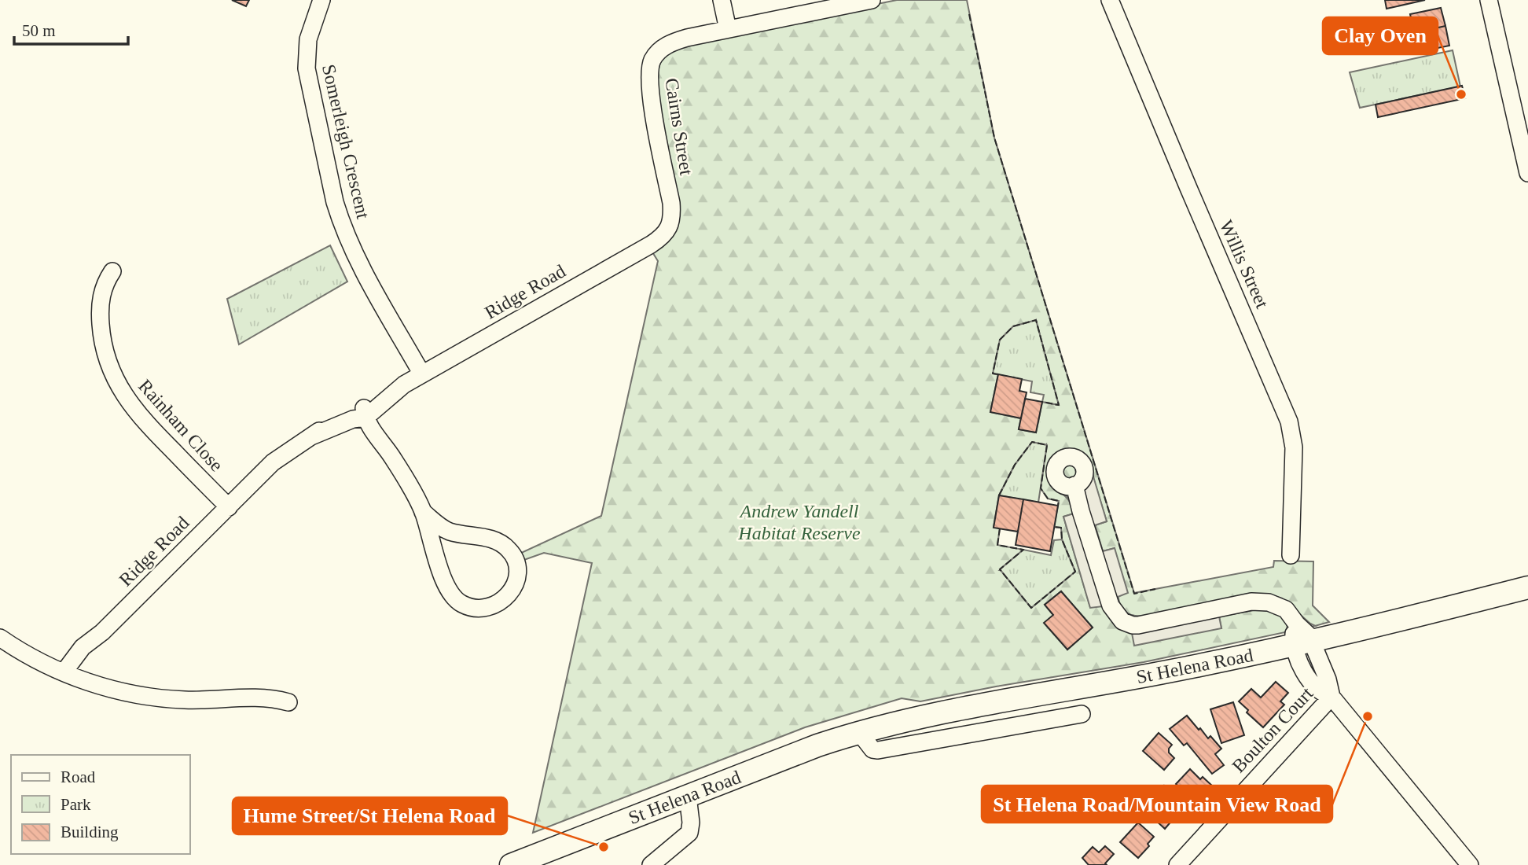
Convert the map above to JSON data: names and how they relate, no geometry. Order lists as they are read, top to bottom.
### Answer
{
  "streets": {
    "main road": ["St Helena Road"],
    "street": [
      "Cairns Street",
      "Somerleigh Crescent",
      "Willis Street",
      "Ridge Road",
      "Rainham Close",
      "Boulton Court"
    ]
  },
  "crossings": [
    ["Cairns Street", "Ridge Road"],
    ["Somerleigh Crescent", "Ridge Road"],
    ["Ridge Road", "Rainham Close"]
  ],
  "parks": ["Andrew Yandell Habitat Reserve"],
  "places": ["Clay Oven", "St Helena Road/Mountain View Road", "Hume Street/St Helena Road"],
  "legend": ["Road", "Park", "Building"],
  "scale_bar": "50 m"
}
